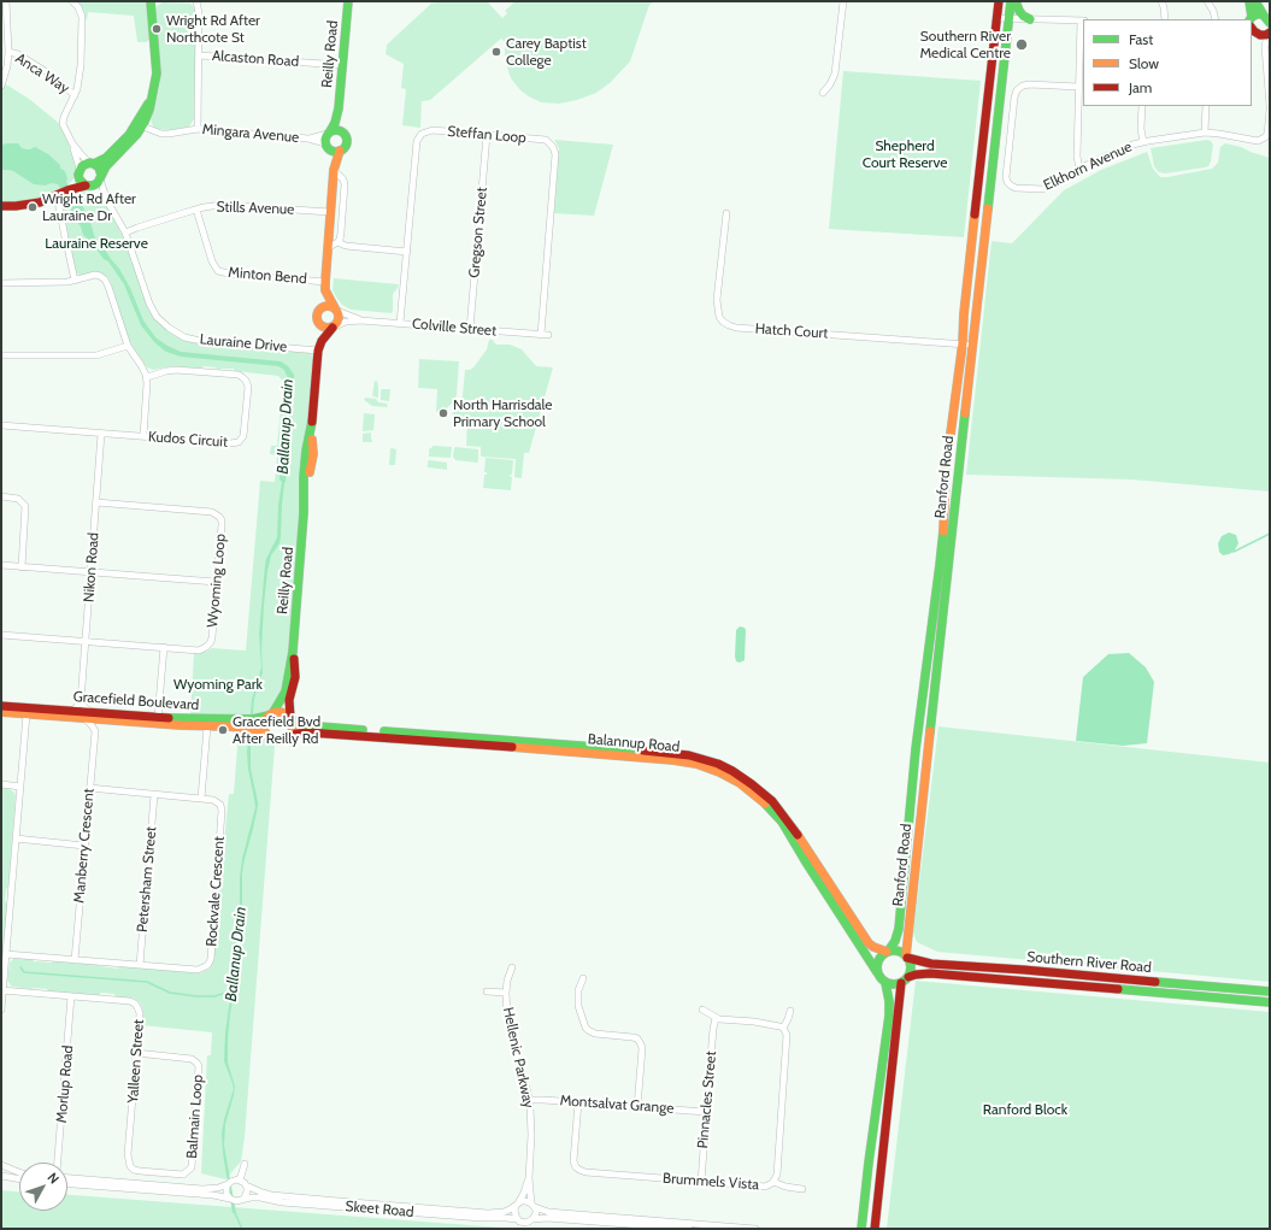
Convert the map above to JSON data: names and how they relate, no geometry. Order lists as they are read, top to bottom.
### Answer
{
  "streets": {
    "street": [
      "Reilly Road",
      "Alcaston Road",
      "Anca Way",
      "Mingara Avenue",
      "Steffan Loop",
      "Elkhorn Avenue",
      "Stills Avenue",
      "Gregson Street",
      "Minton Bend",
      "Colville Street",
      "Hatch Court",
      "Lauraine Drive",
      "Kudos Circuit",
      "Ranford Road",
      "Nikon Road",
      "Wyoming Loop",
      "Gracefield Boulevard",
      "Balannup Road",
      "Manberry Crescent",
      "Petersham Street",
      "Rockvale Crescent",
      "Southern River Road",
      "Hellenic Parkway",
      "Yalleen Street",
      "Morlup Road",
      "Pinnacles Street",
      "Montsalvat Grange",
      "Balmain Loop",
      "Brummels Vista",
      "Skeet Road"
    ]
  },
  "crossings": [
    ["Reilly Road", "Alcaston Road"],
    ["Reilly Road", "Mingara Avenue"],
    ["Reilly Road", "Colville Street"],
    ["Reilly Road", "Lauraine Drive"],
    ["Reilly Road", "Gracefield Boulevard"],
    ["Reilly Road", "Balannup Road"],
    ["Steffan Loop", "Gregson Street"],
    ["Steffan Loop", "Colville Street"],
    ["Stills Avenue", "Minton Bend"],
    ["Stills Avenue", "Lauraine Drive"],
    ["Gregson Street", "Colville Street"],
    ["Hatch Court", "Ranford Road"],
    ["Kudos Circuit", "Nikon Road"],
    ["Ranford Road", "Balannup Road"],
    ["Ranford Road", "Southern River Road"],
    ["Nikon Road", "Wyoming Loop"],
    ["Gracefield Boulevard", "Balannup Road"],
    ["Balannup Road", "Southern River Road"],
    ["Manberry Crescent", "Rockvale Crescent"],
    ["Petersham Street", "Rockvale Crescent"],
    ["Hellenic Parkway", "Montsalvat Grange"],
    ["Hellenic Parkway", "Skeet Road"],
    ["Yalleen Street", "Morlup Road"],
    ["Yalleen Street", "Balmain Loop"],
    ["Pinnacles Street", "Montsalvat Grange"],
    ["Pinnacles Street", "Brummels Vista"],
    ["Montsalvat Grange", "Brummels Vista"]
  ],
  "water": ["Ballanup Drain"],
  "parks": [
    "Shepherd Court Reserve",
    "Lauraine Reserve",
    "Wyoming Park",
    "Ranford Block"
  ],
  "places": [
    "Wright Rd After Northcote St",
    "Southern River Medical Centre",
    "Carey Baptist College",
    "Wright Rd After Lauraine Dr",
    "North Harrisdale Primary School",
    "Gracefield Bvd After Reilly Rd"
  ],
  "legend": ["Fast", "Slow", "Jam"],
  "north": "top right"
}
